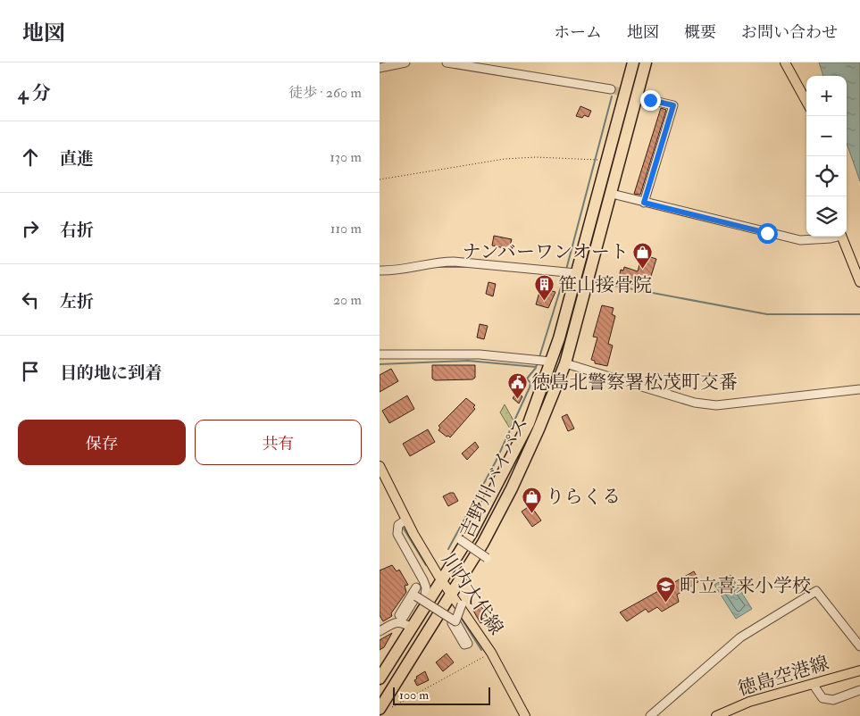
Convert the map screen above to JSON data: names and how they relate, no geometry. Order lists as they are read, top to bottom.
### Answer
{
  "streets": {
    "highway": ["吉野川バイパス"],
    "main road": ["川内大代線", "徳島空港線"]
  },
  "crossings": [
    ["吉野川バイパス", "川内大代線"]
  ],
  "places": {
    "shop": ["ナンバーワンオート", "りらくる"],
    "building": ["笹山接骨院"],
    "public building": ["徳島北警察署松茂町交番"],
    "school or university": ["町立喜来小学校"]
  },
  "scale_bar": "100 m",
  "page": {
    "header": "地図",
    "nav": [
      "ホーム",
      "地図",
      "概要",
      "お問い合わせ"
    ],
    "heading": ["4 分", "徒歩 · 260 m"],
    "map_buttons": ["+", "−"],
    "list": [
      ["直進", "130 m"],
      ["右折", "110 m"],
      ["左折", "20 m"],
      "目的地に到着"
    ],
    "buttons": ["保存", "共有"],
    "scale": "100 m"
  }
}
